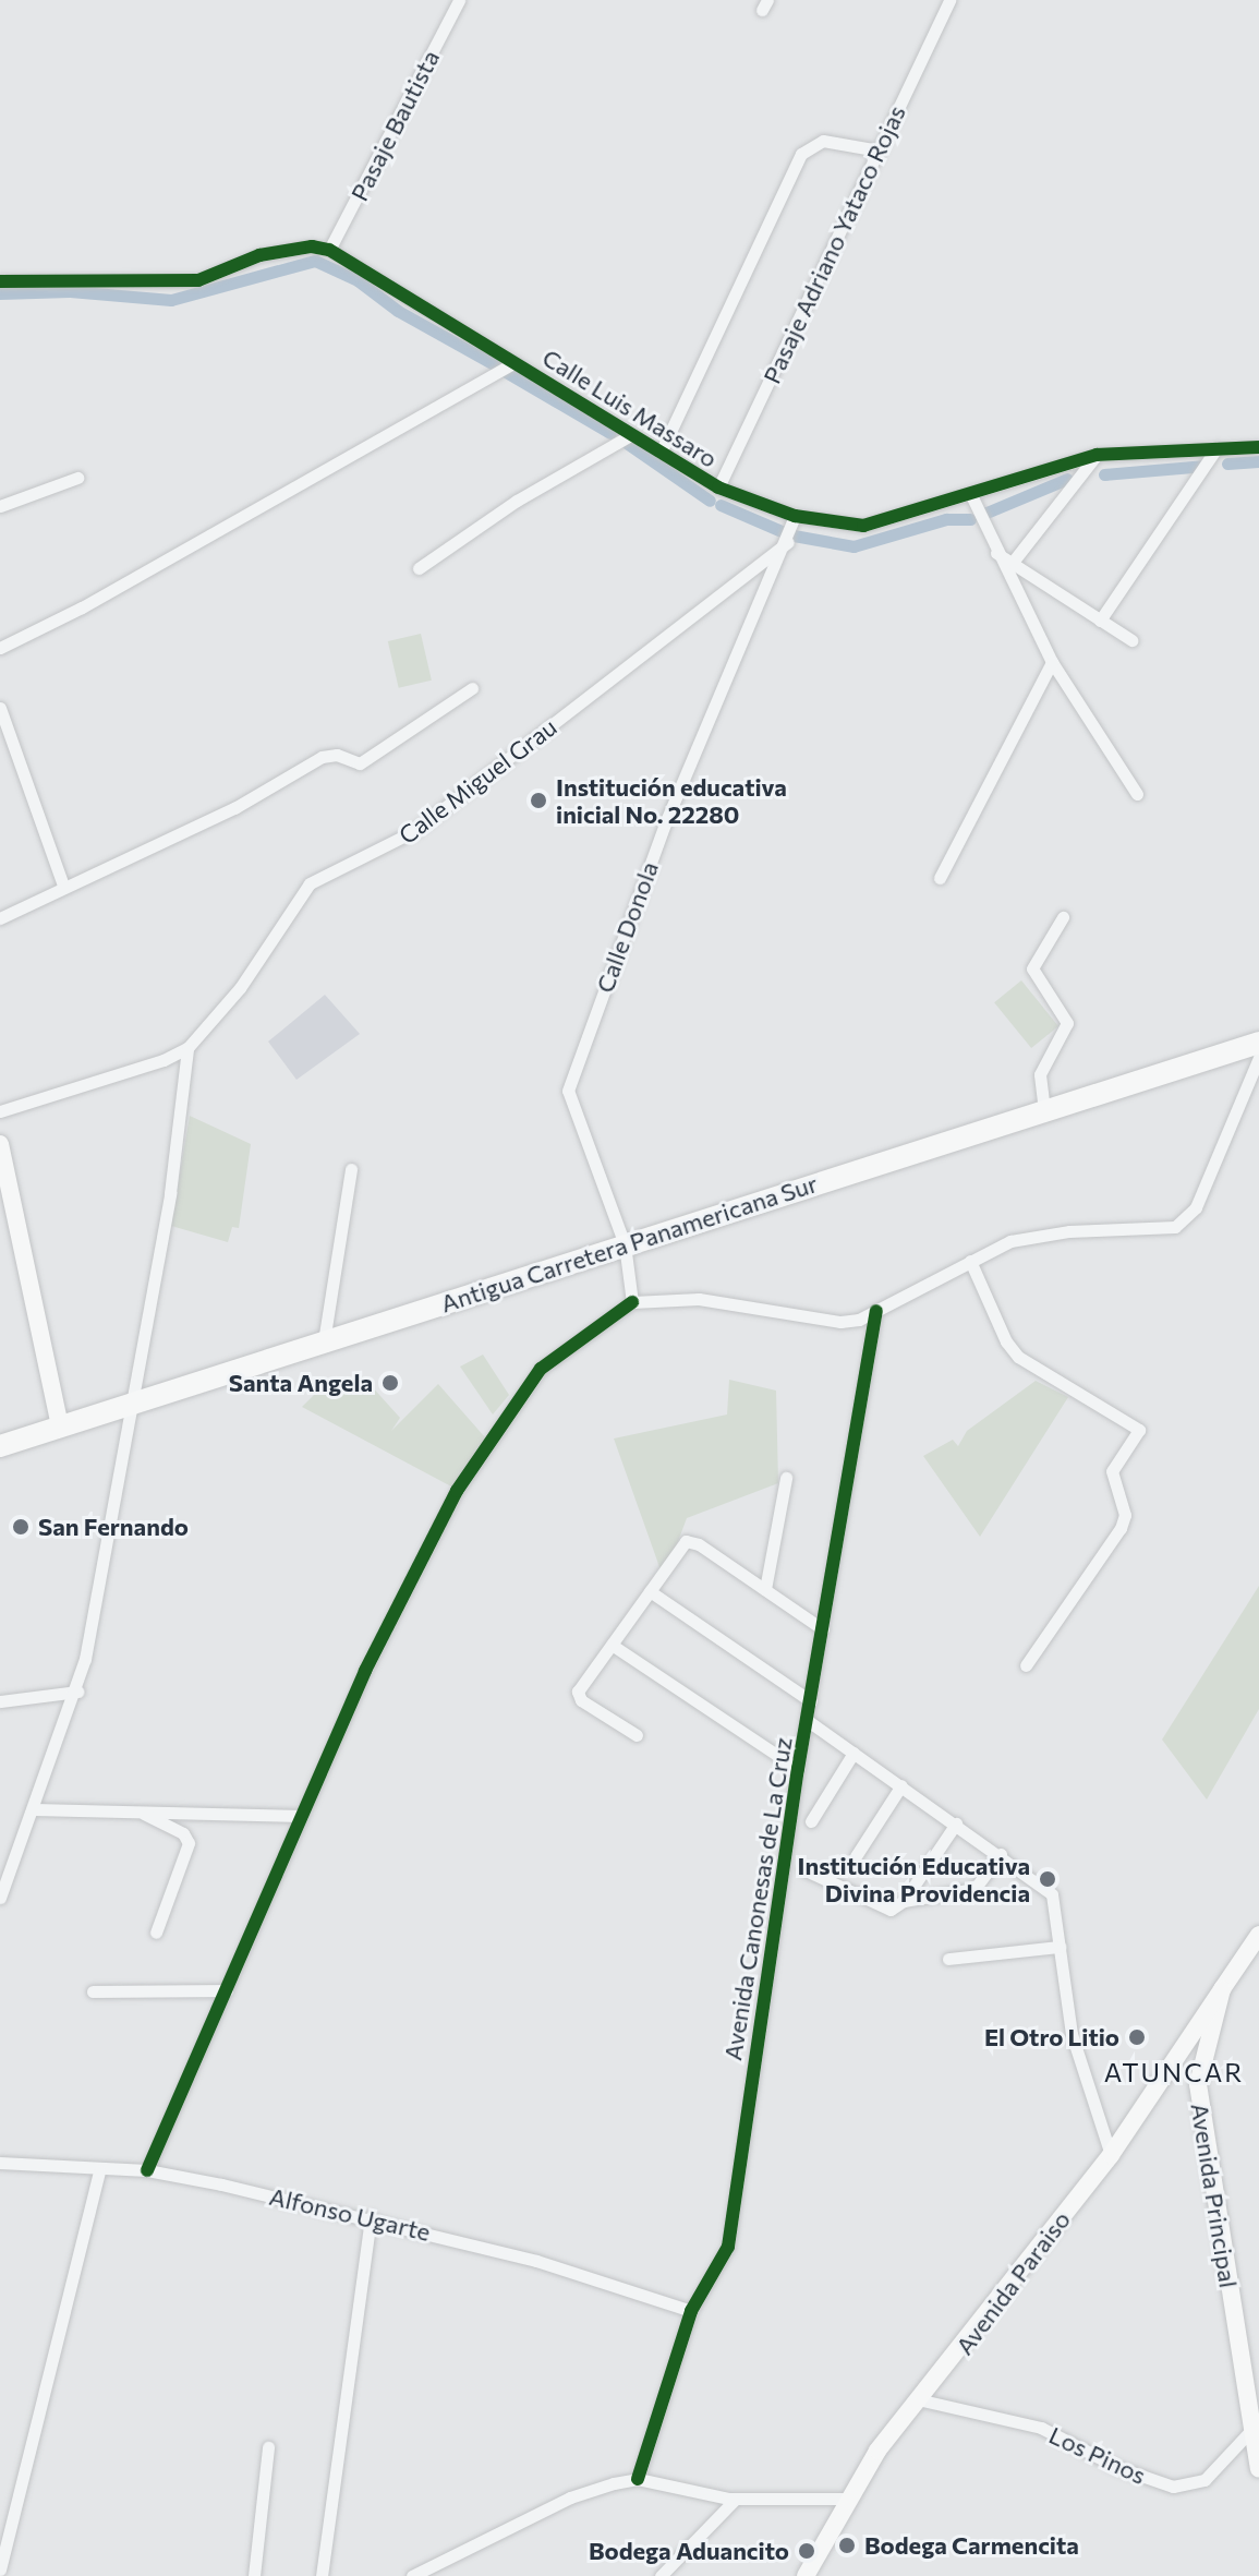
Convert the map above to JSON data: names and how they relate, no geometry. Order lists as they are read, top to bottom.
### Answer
{
  "streets": {
    "highway": ["Antigua Carretera Panamericana Sur"],
    "main road": ["Avenida Principal", "Avenida Paraiso"],
    "street": [
      "Pasaje Bautista",
      "Pasaje Adriano Yataco Rojas",
      "Calle Luis Massaro",
      "Calle Miguel Grau",
      "Calle Donola",
      "Avenida Canonesas de La Cruz",
      "Alfonso Ugarte",
      "Los Pinos"
    ]
  },
  "crossings": [
    ["Pasaje Bautista", "Calle Luis Massaro"],
    ["Pasaje Adriano Yataco Rojas", "Calle Luis Massaro"],
    ["Calle Luis Massaro", "Calle Donola"],
    ["Calle Miguel Grau", "Calle Donola"],
    ["Calle Donola", "Antigua Carretera Panamericana Sur"],
    ["Avenida Canonesas de La Cruz", "Alfonso Ugarte"],
    ["Avenida Principal", "Avenida Paraiso"],
    ["Avenida Principal", "Los Pinos"],
    ["Avenida Paraiso", "Los Pinos"]
  ],
  "districts": ["ATUNCAR"],
  "places": [
    "Institución educativa inicial No. 22280",
    "Santa Angela",
    "San Fernando",
    "Institución Educativa Divina Providencia",
    "El Otro Litio",
    "Bodega Carmencita",
    "Bodega Aduancito"
  ]
}
